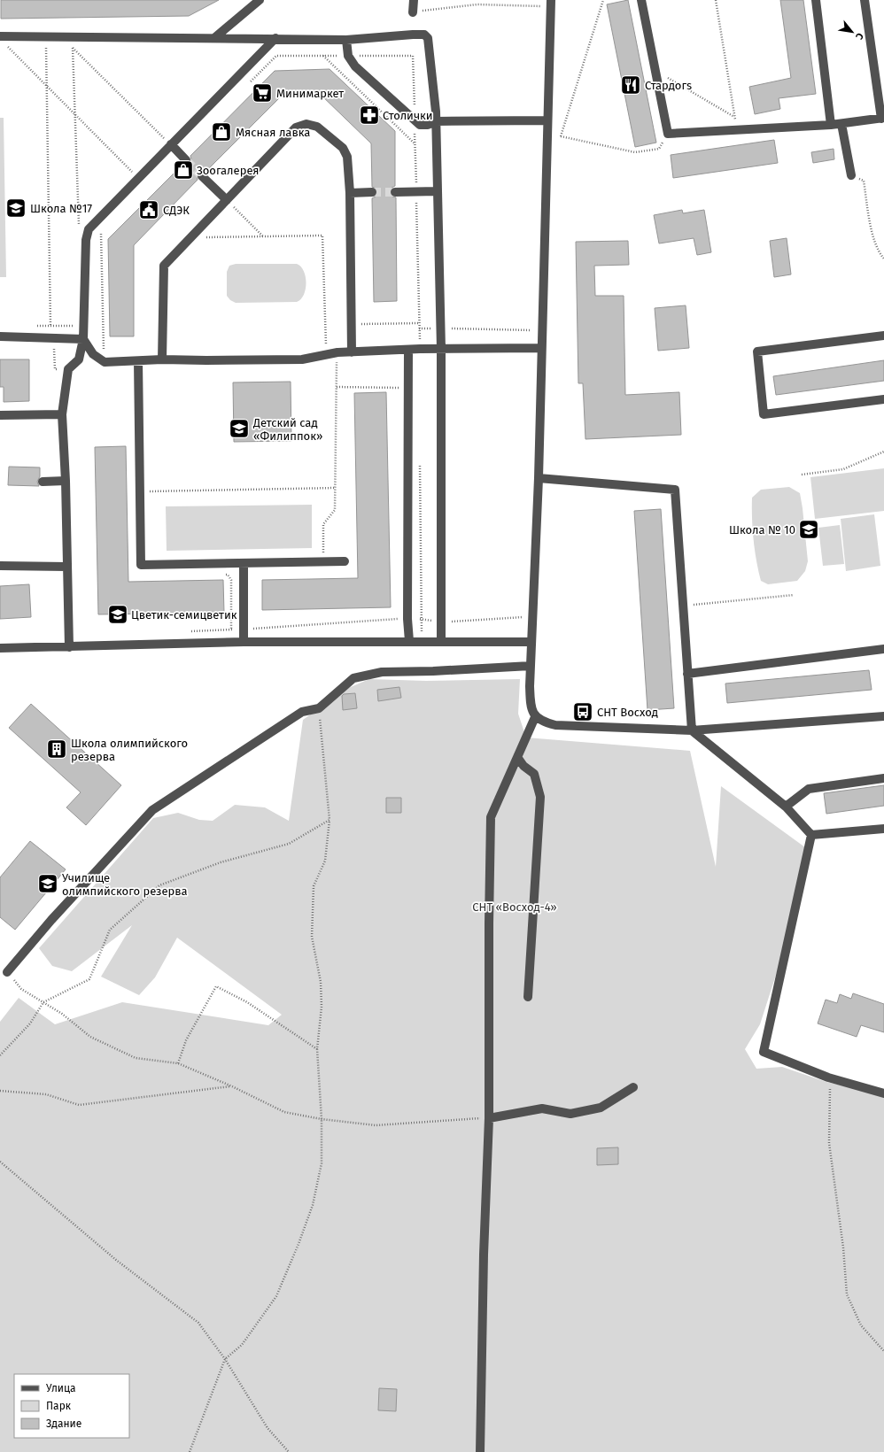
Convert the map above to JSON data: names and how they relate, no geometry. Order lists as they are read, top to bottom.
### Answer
{
  "parks": ["СНТ «Восход-4»"],
  "places": {
    "restaurant": ["Стардогs"],
    "supermarket": ["Минимаркет"],
    "pharmacy": ["Столички"],
    "shop": ["Мясная лавка", "Зоогалерея"],
    "school or university": [
      "Школа №17",
      "Детский сад «Филиппок»",
      "Школа № 10",
      "Цветик-семицветик",
      "Училище олимпийского резерва"
    ],
    "public building": ["СДЭК"],
    "bus stop": ["СНТ Восход"],
    "building": ["Школа олимпийского резерва"]
  },
  "legend": ["Улица", "Парк", "Здание"],
  "north": "bottom right"
}
